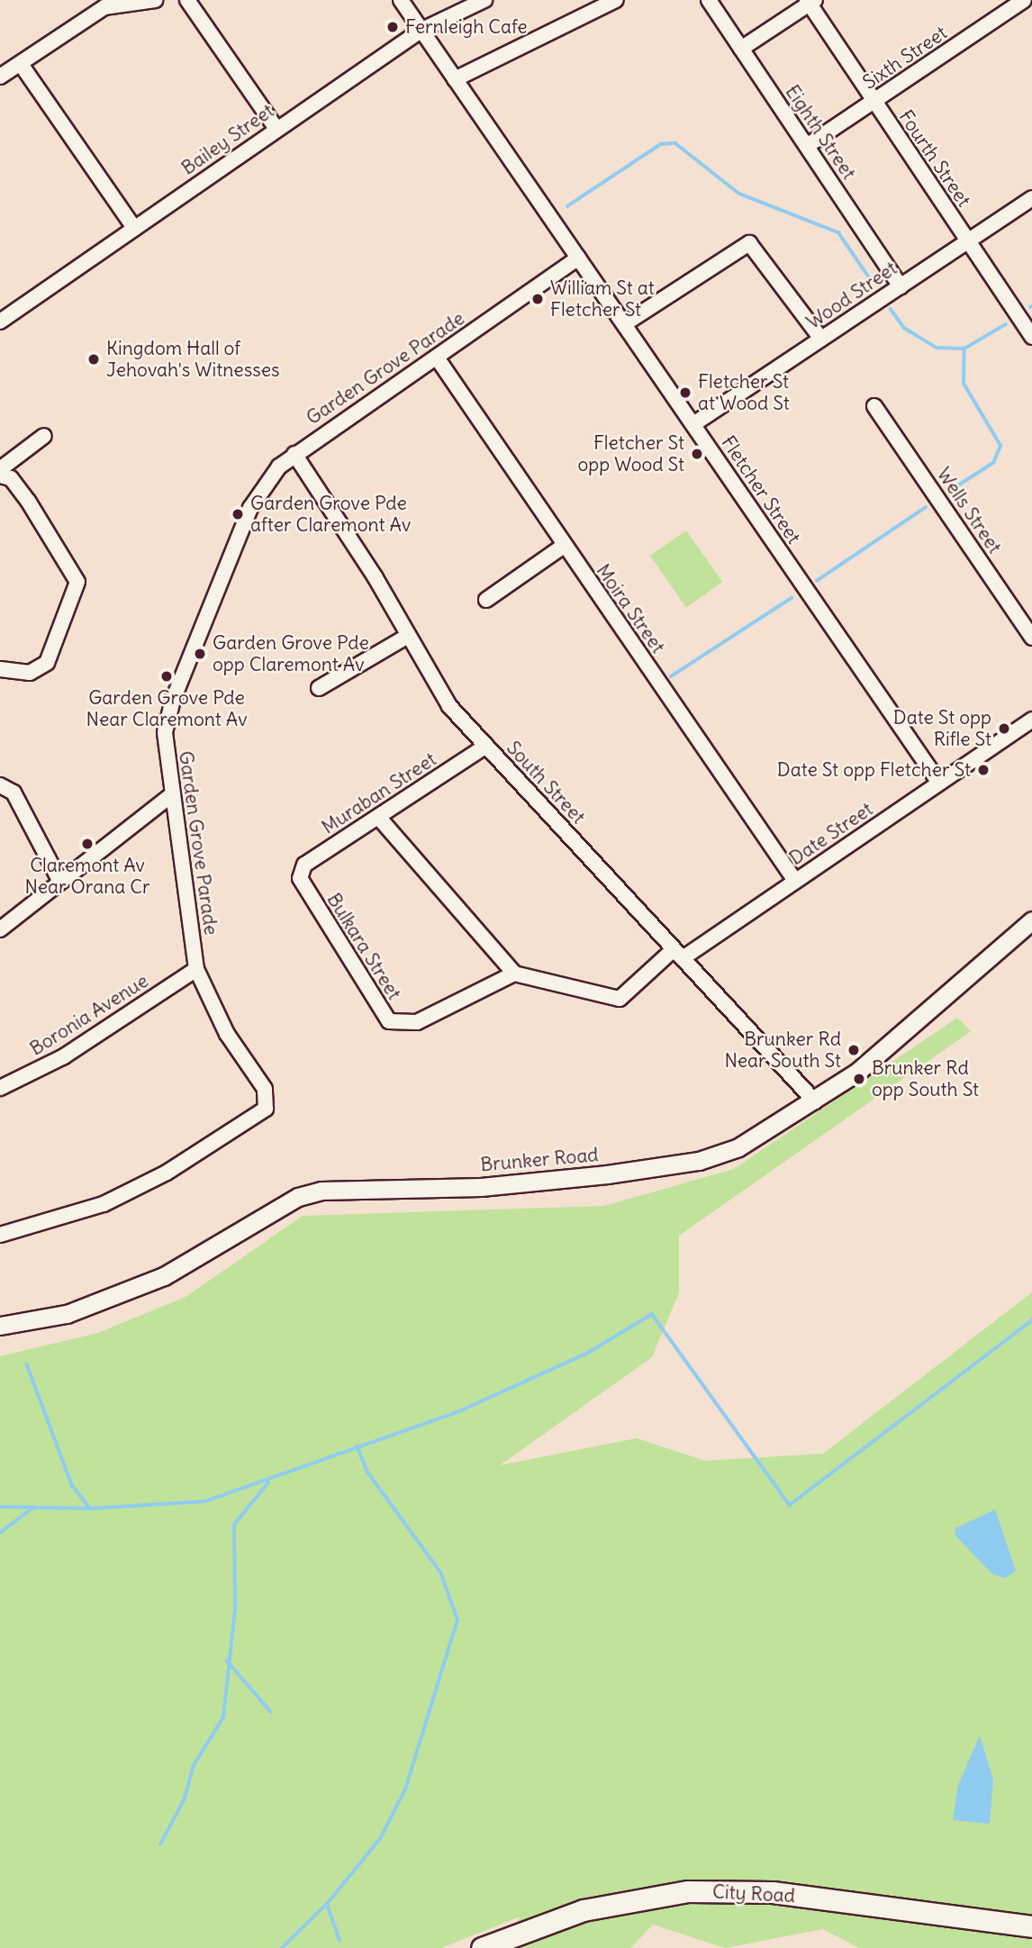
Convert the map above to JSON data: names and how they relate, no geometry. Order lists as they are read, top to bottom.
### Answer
{
  "streets": {
    "highway": ["City Road"],
    "main road": ["Brunker Road"],
    "street": [
      "Sixth Street",
      "Eighth Street",
      "Bailey Street",
      "Fourth Street",
      "Wood Street",
      "Garden Grove Parade",
      "Fletcher Street",
      "Wells Street",
      "Moira Street",
      "South Street",
      "Muraban Street",
      "Date Street",
      "Bulkara Street",
      "Boronia Avenue"
    ]
  },
  "crossings": [
    ["Sixth Street", "Eighth Street"],
    ["Sixth Street", "Fourth Street"],
    ["Eighth Street", "Wood Street"],
    ["Bailey Street", "Fletcher Street"],
    ["Fourth Street", "Wood Street"],
    ["Wood Street", "Fletcher Street"],
    ["Garden Grove Parade", "Fletcher Street"],
    ["Garden Grove Parade", "Moira Street"],
    ["Garden Grove Parade", "South Street"],
    ["Garden Grove Parade", "Boronia Avenue"],
    ["Fletcher Street", "Date Street"],
    ["Moira Street", "Date Street"],
    ["South Street", "Muraban Street"],
    ["South Street", "Date Street"],
    ["South Street", "Brunker Road"],
    ["Muraban Street", "Bulkara Street"]
  ],
  "places": [
    "Fernleigh Cafe",
    "William St at Fletcher St",
    "Kingdom Hall of Jehovah's Witnesses",
    "Fletcher St at Wood St",
    "Fletcher St opp Wood St",
    "Garden Grove Pde after Claremont Av",
    "Garden Grove Pde opp Claremont Av",
    "Garden Grove Pde Near Claremont Av",
    "Date St opp Rifle St",
    "Date St opp Fletcher St",
    "Claremont Av Near Orana Cr",
    "Brunker Rd Near South St",
    "Brunker Rd opp South St"
  ]
}
